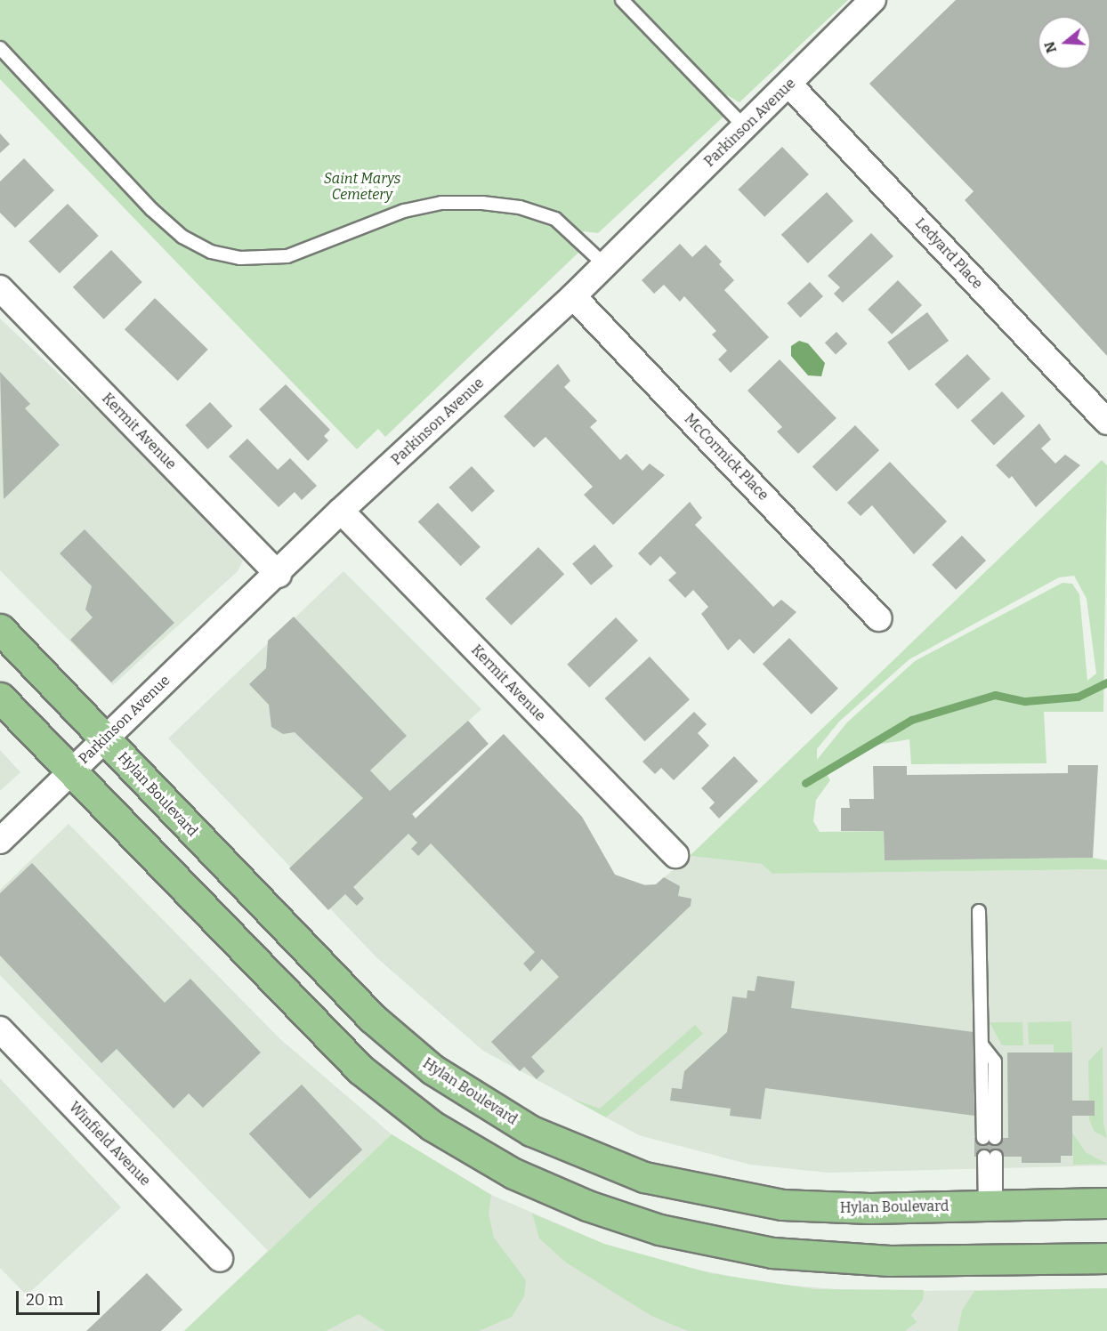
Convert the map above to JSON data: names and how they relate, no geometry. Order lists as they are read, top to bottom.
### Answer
{
  "streets": {
    "main road": ["Hylan Boulevard"],
    "street": [
      "Parkinson Avenue",
      "Ledyard Place",
      "Kermit Avenue",
      "McCormick Place",
      "Winfield Avenue"
    ]
  },
  "crossings": [
    ["Parkinson Avenue", "Ledyard Place"],
    ["Parkinson Avenue", "Kermit Avenue"],
    ["Parkinson Avenue", "McCormick Place"],
    ["Parkinson Avenue", "Hylan Boulevard"]
  ],
  "parks": ["Saint Marys Cemetery"],
  "scale_bar": "20 m",
  "north": "left"
}
